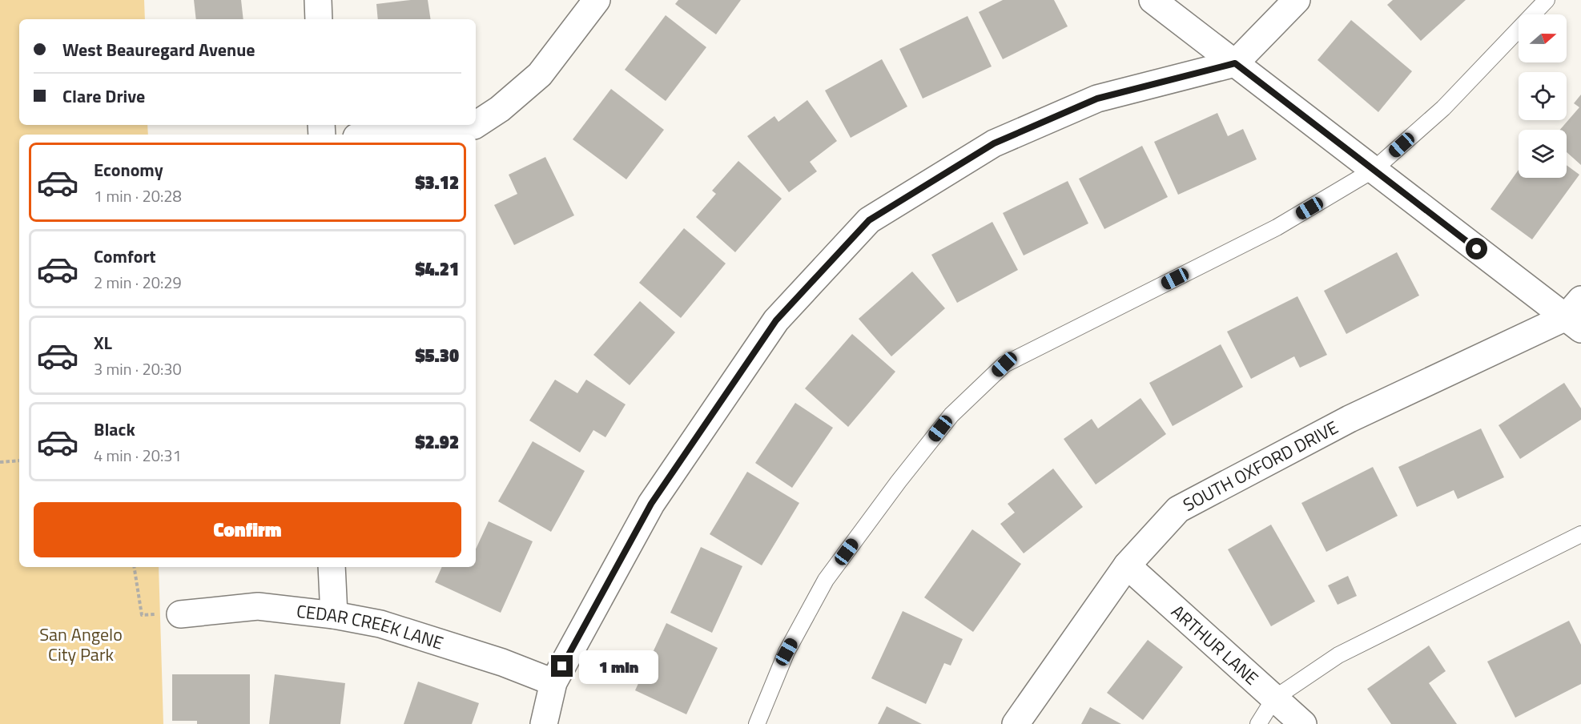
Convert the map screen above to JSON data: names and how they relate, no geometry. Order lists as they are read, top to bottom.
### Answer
{
  "streets": {
    "street": ["SOUTH OXFORD DRIVE", "CEDAR CREEK LANE", "ARTHUR LANE"]
  },
  "crossings": [
    ["SOUTH OXFORD DRIVE", "ARTHUR LANE"]
  ],
  "parks": ["San Angelo City Park"],
  "north": "right",
  "page": {
    "banner": ["West Beauregard Avenue", "Clare Drive"],
    "list": [
      {
        "name": "Economy",
        "note": "1 min · 20:28",
        "value": "$3.12"
      },
      {
        "name": "Comfort",
        "note": "2 min · 20:29",
        "value": "$4.21"
      },
      {
        "name": "XL",
        "note": "3 min · 20:30",
        "value": "$5.30"
      },
      {
        "name": "Black",
        "note": "4 min · 20:31",
        "value": "$2.92"
      }
    ],
    "buttons": "Confirm",
    "bubble": "1 min"
  }
}
